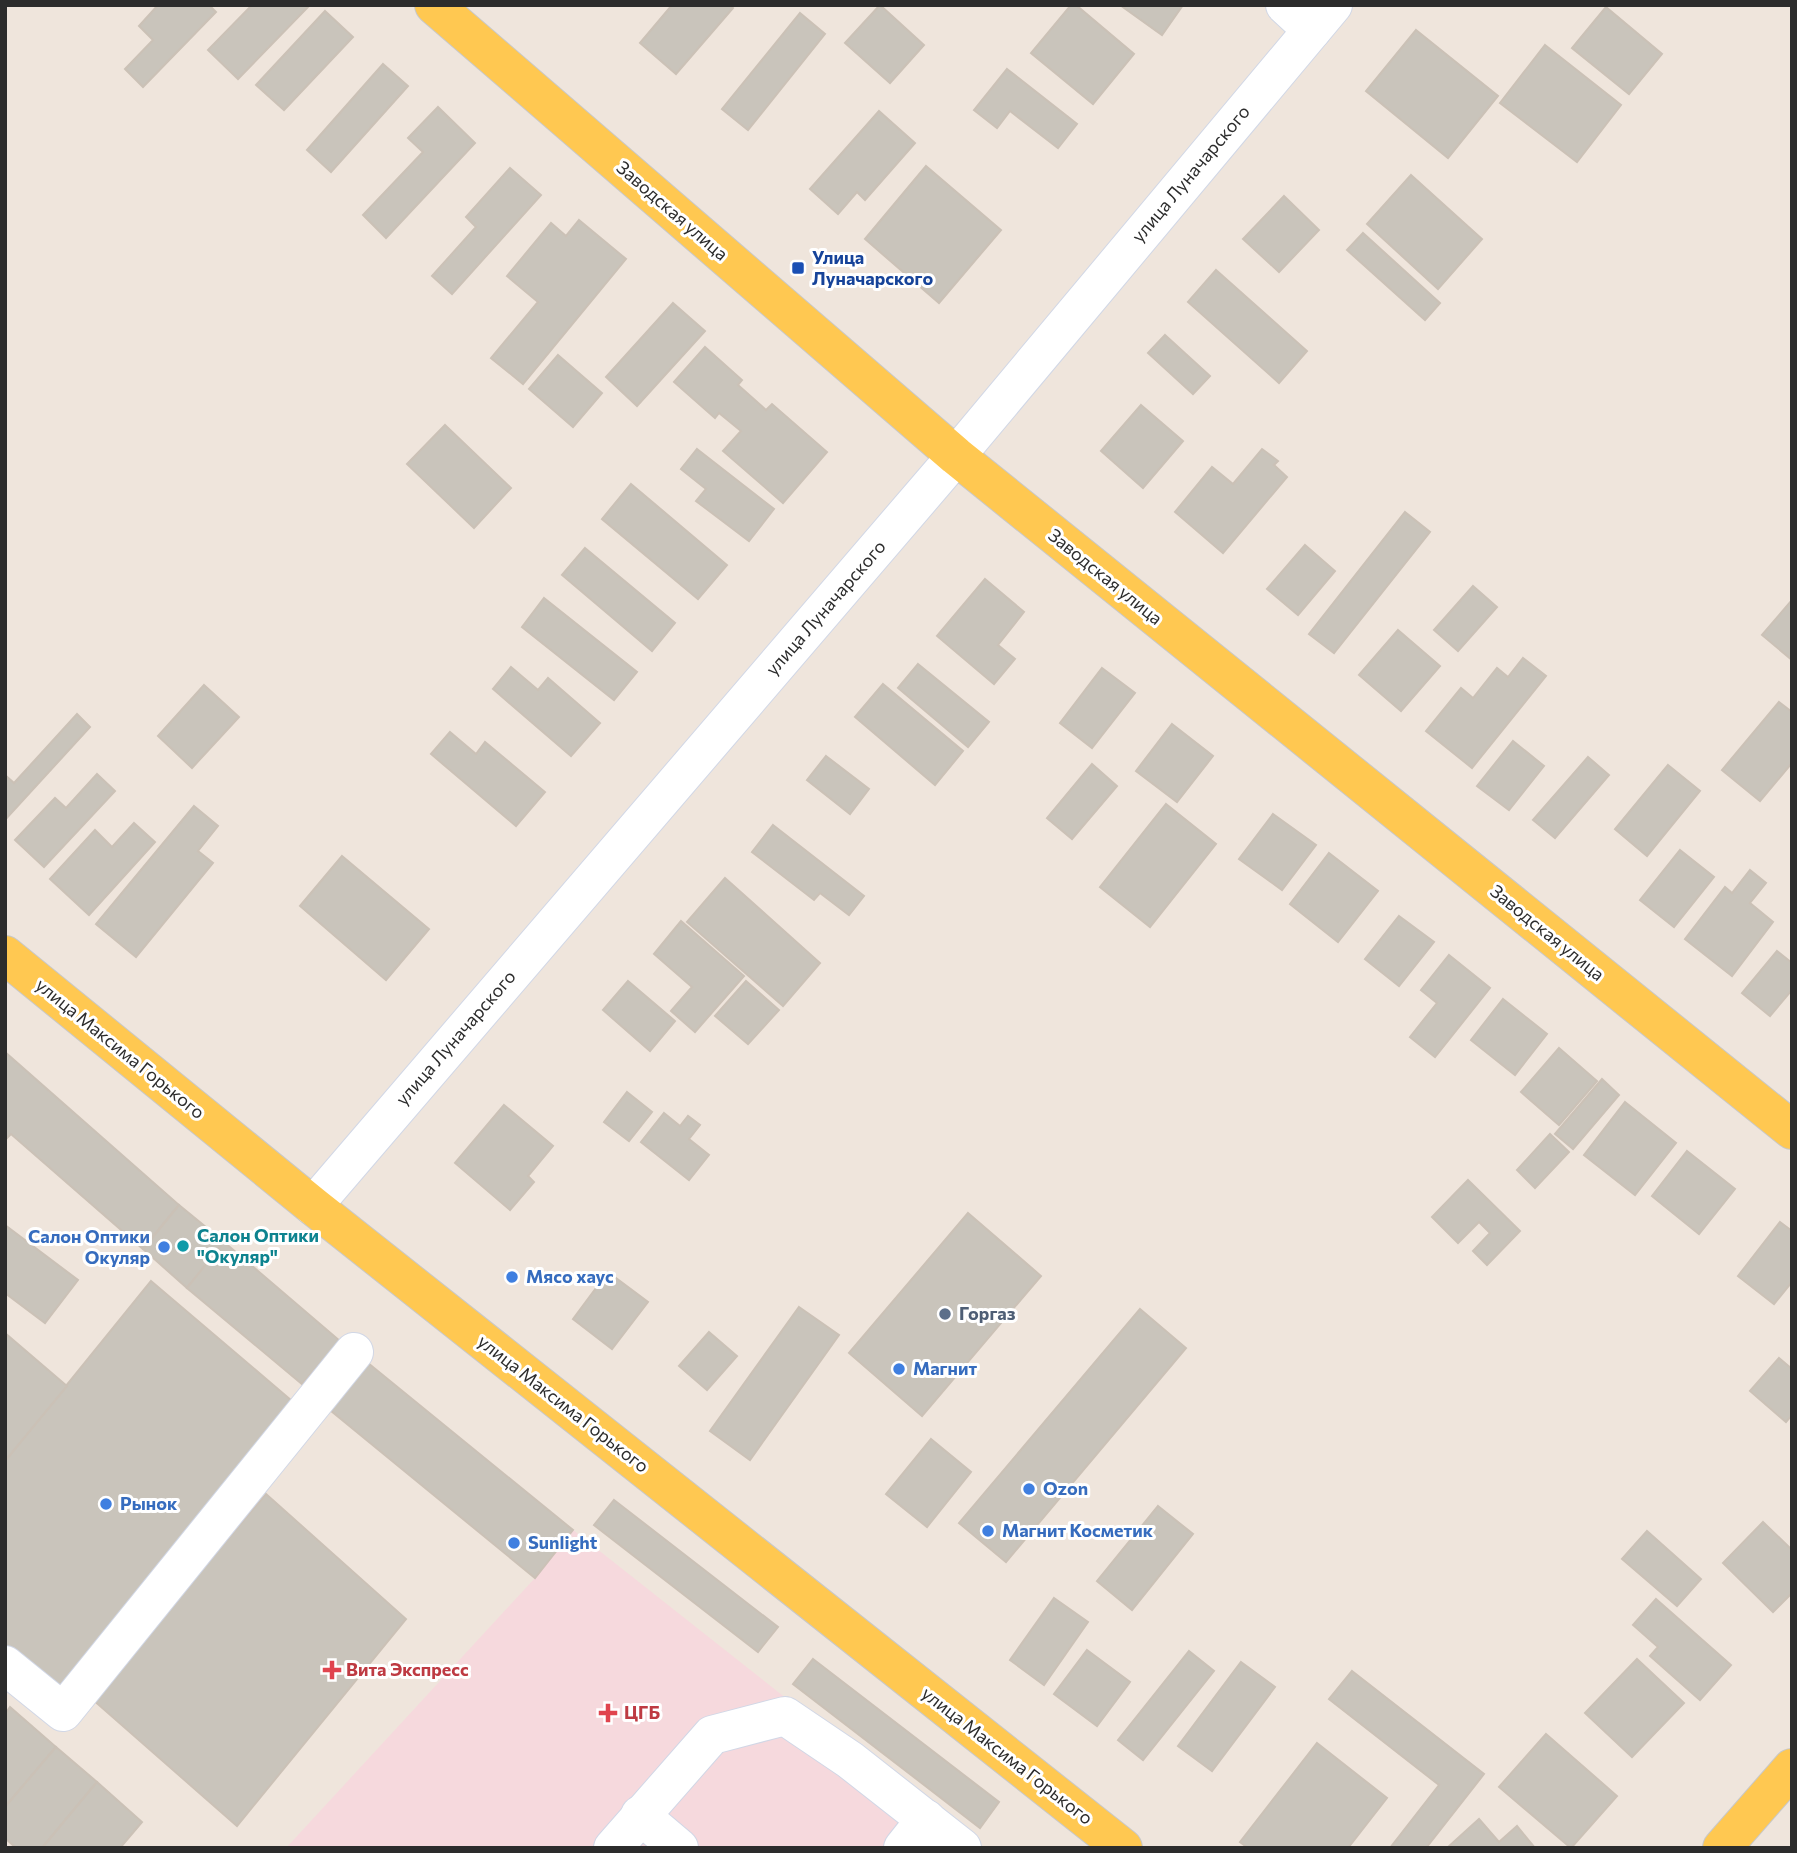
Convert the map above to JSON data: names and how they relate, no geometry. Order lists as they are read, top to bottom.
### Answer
{
  "streets": {
    "main road": ["Заводская улица", "улица Максима Горького"],
    "street": ["улица Луначарского"]
  },
  "crossings": [
    ["улица Луначарского", "Заводская улица"],
    ["улица Луначарского", "улица Максима Горького"]
  ],
  "places": {
    "transit": ["Улица Луначарского"],
    "other": [
      "Салон Оптики \"Окуляр\"",
      "Салон Оптики Окуляр",
      "Мясо хаус",
      "Горгаз",
      "Магнит",
      "Ozon",
      "Рынок",
      "Магнит Косметик",
      "Sunlight"
    ],
    "health": ["Вита Экспресс", "ЦГБ"]
  }
}
